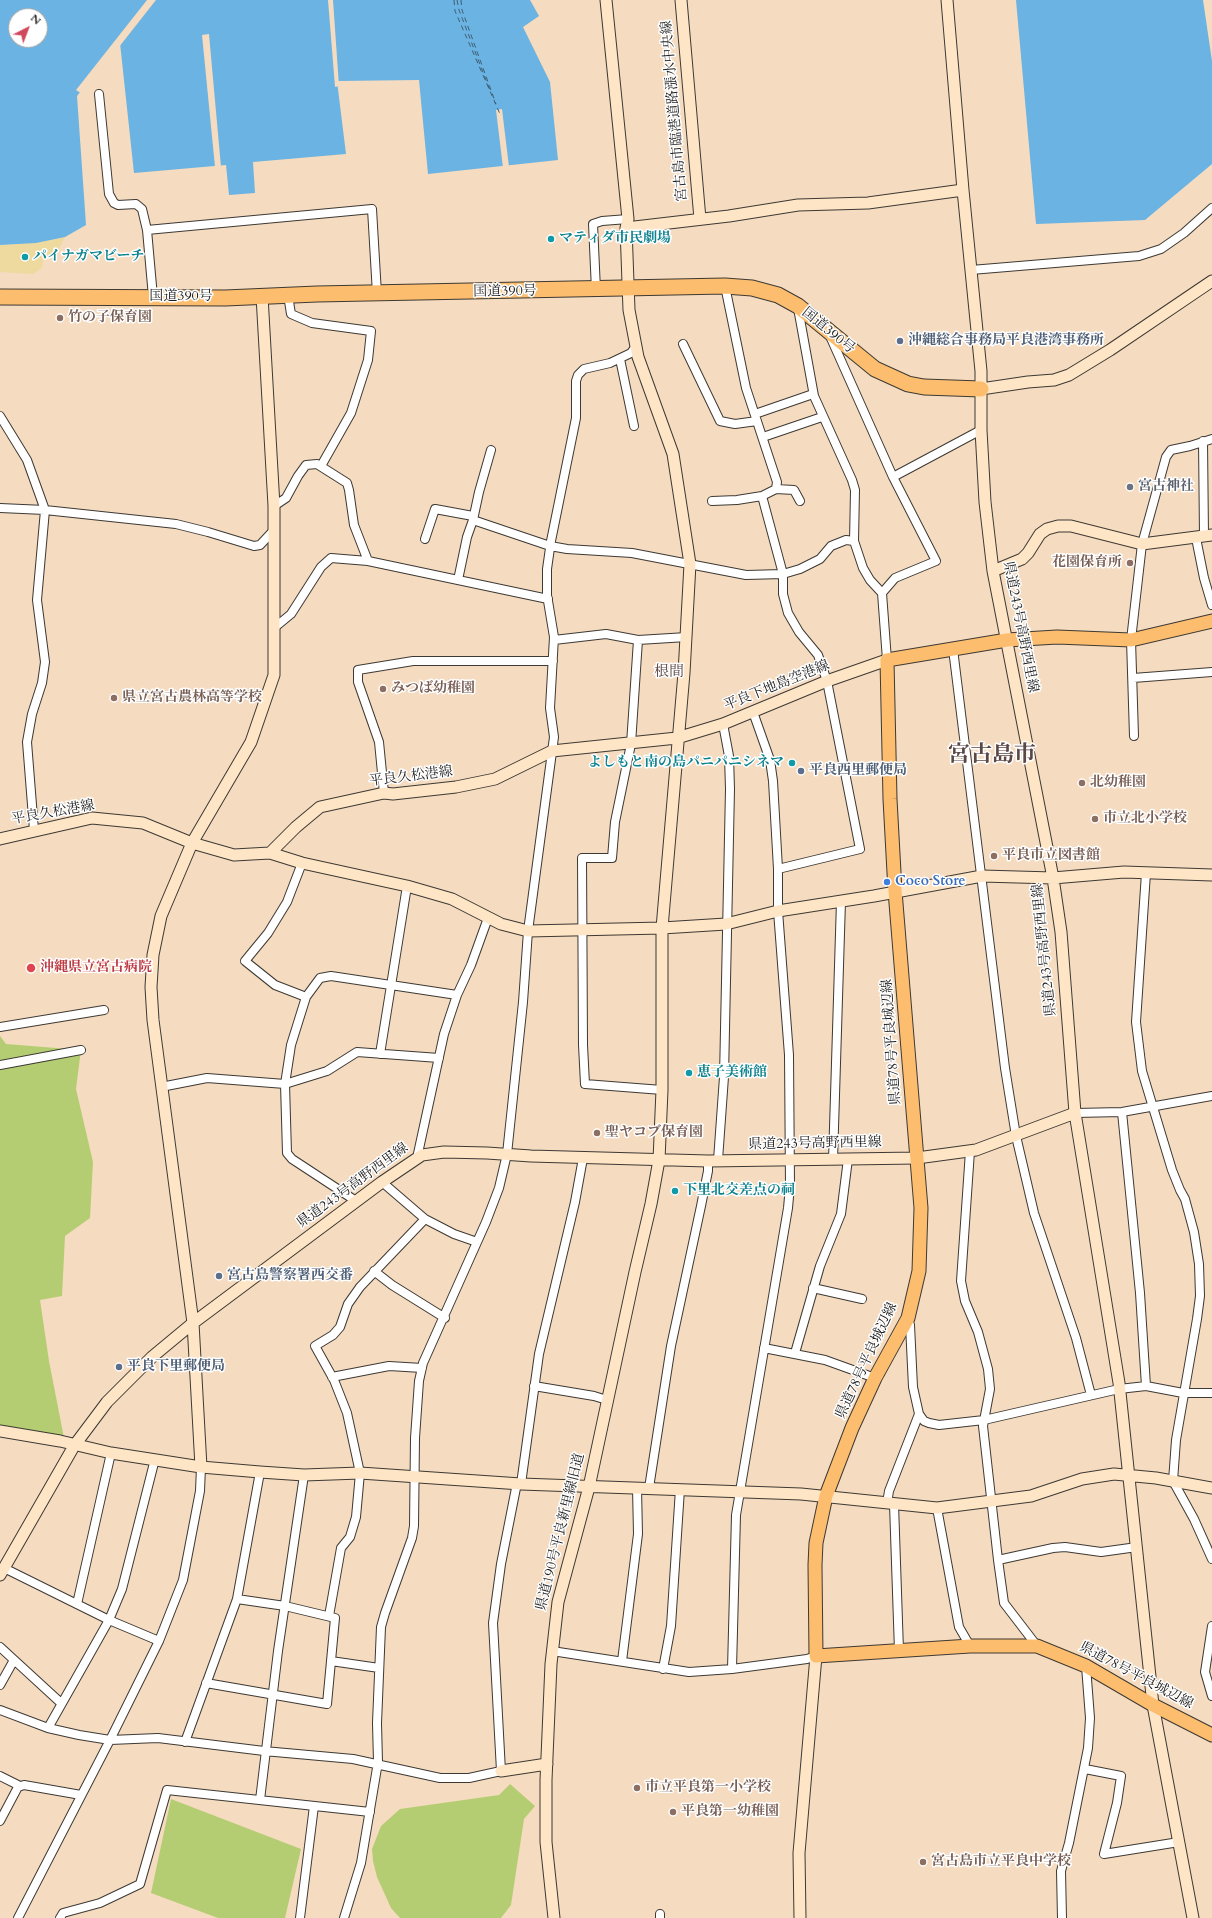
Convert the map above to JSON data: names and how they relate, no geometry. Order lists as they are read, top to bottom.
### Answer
{
  "streets": {
    "highway": ["国道390号"],
    "main road": ["県道78号平良城辺線"],
    "street": [
      "宮古島市臨港道路漲水中央線",
      "県道243号高野西里線",
      "平良下地島空港線",
      "平良久松港線",
      "県道190号平良新里線旧道"
    ]
  },
  "crossings": [
    ["国道390号", "県道243号高野西里線"],
    ["国道390号", "県道190号平良新里線旧道"],
    ["県道243号高野西里線", "県道78号平良城辺線"],
    ["県道243号高野西里線", "県道190号平良新里線旧道"],
    ["平良下地島空港線", "平良久松港線"],
    ["平良下地島空港線", "県道78号平良城辺線"],
    ["平良下地島空港線", "県道190号平良新里線旧道"],
    ["平良久松港線", "県道190号平良新里線旧道"]
  ],
  "districts": ["根間", "宮古島市"],
  "places": [
    "マティダ市民劇場",
    "パイナガマビーチ",
    "竹の子保育園",
    "沖縄総合事務局平良港湾事務所",
    "宮古神社",
    "花園保育所",
    "みつば幼稚園",
    "県立宮古農林高等学校",
    "よしもと南の島パニパニシネマ",
    "平良西里郵便局",
    "北幼稚園",
    "市立北小学校",
    "平良市立図書館",
    "Coco Store",
    "沖縄県立宮古病院",
    "恵子美術館",
    "聖ヤコブ保育園",
    "下里北交差点の祠",
    "宮古島警察署西交番",
    "平良下里郵便局",
    "市立平良第一小学校",
    "平良第一幼稚園",
    "宮古島市立平良中学校"
  ],
  "north": "top right"
}
